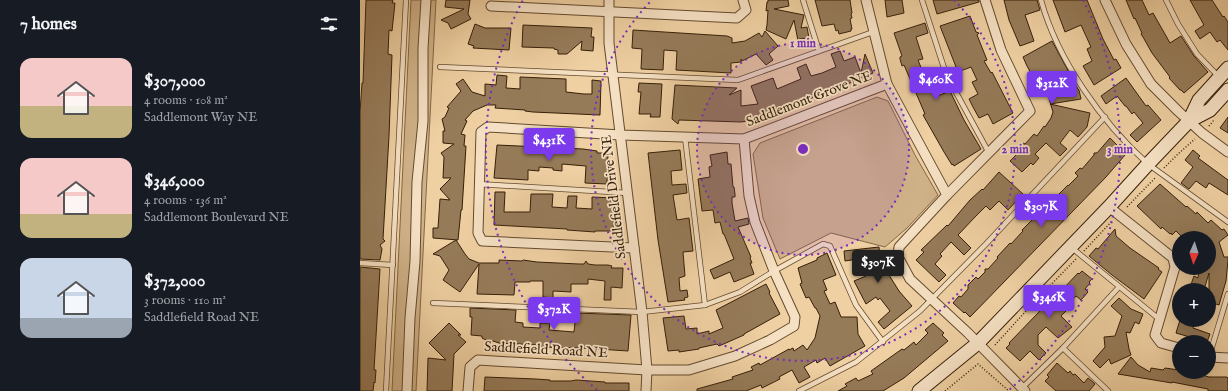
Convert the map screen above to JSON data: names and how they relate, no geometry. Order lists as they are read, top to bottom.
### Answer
{
  "streets": {
    "street": ["Saddlemont Grove NE", "Saddlefield Drive NE", "Saddlefield Road NE"]
  },
  "crossings": [
    ["Saddlemont Grove NE", "Saddlefield Drive NE"],
    ["Saddlefield Drive NE", "Saddlefield Road NE"]
  ],
  "north": "bottom",
  "page": {
    "heading": "7 homes",
    "list": [
      {
        "name": "$307,000",
        "note": "4 rooms · 108 m² · Saddlemont Way NE"
      },
      {
        "name": "$346,000",
        "note": "4 rooms · 136 m² · Saddlemont Boulevard NE"
      },
      {
        "name": "$372,000",
        "note": "3 rooms · 110 m² · Saddlefield Road NE"
      }
    ],
    "price": [
      "$460K",
      "$312K",
      "$431K",
      "$307K",
      "$307K",
      "$346K",
      "$372K"
    ],
    "map_buttons": ["+", "−"]
  },
  "rings": ["1 min", "2 min", "3 min"]
}
